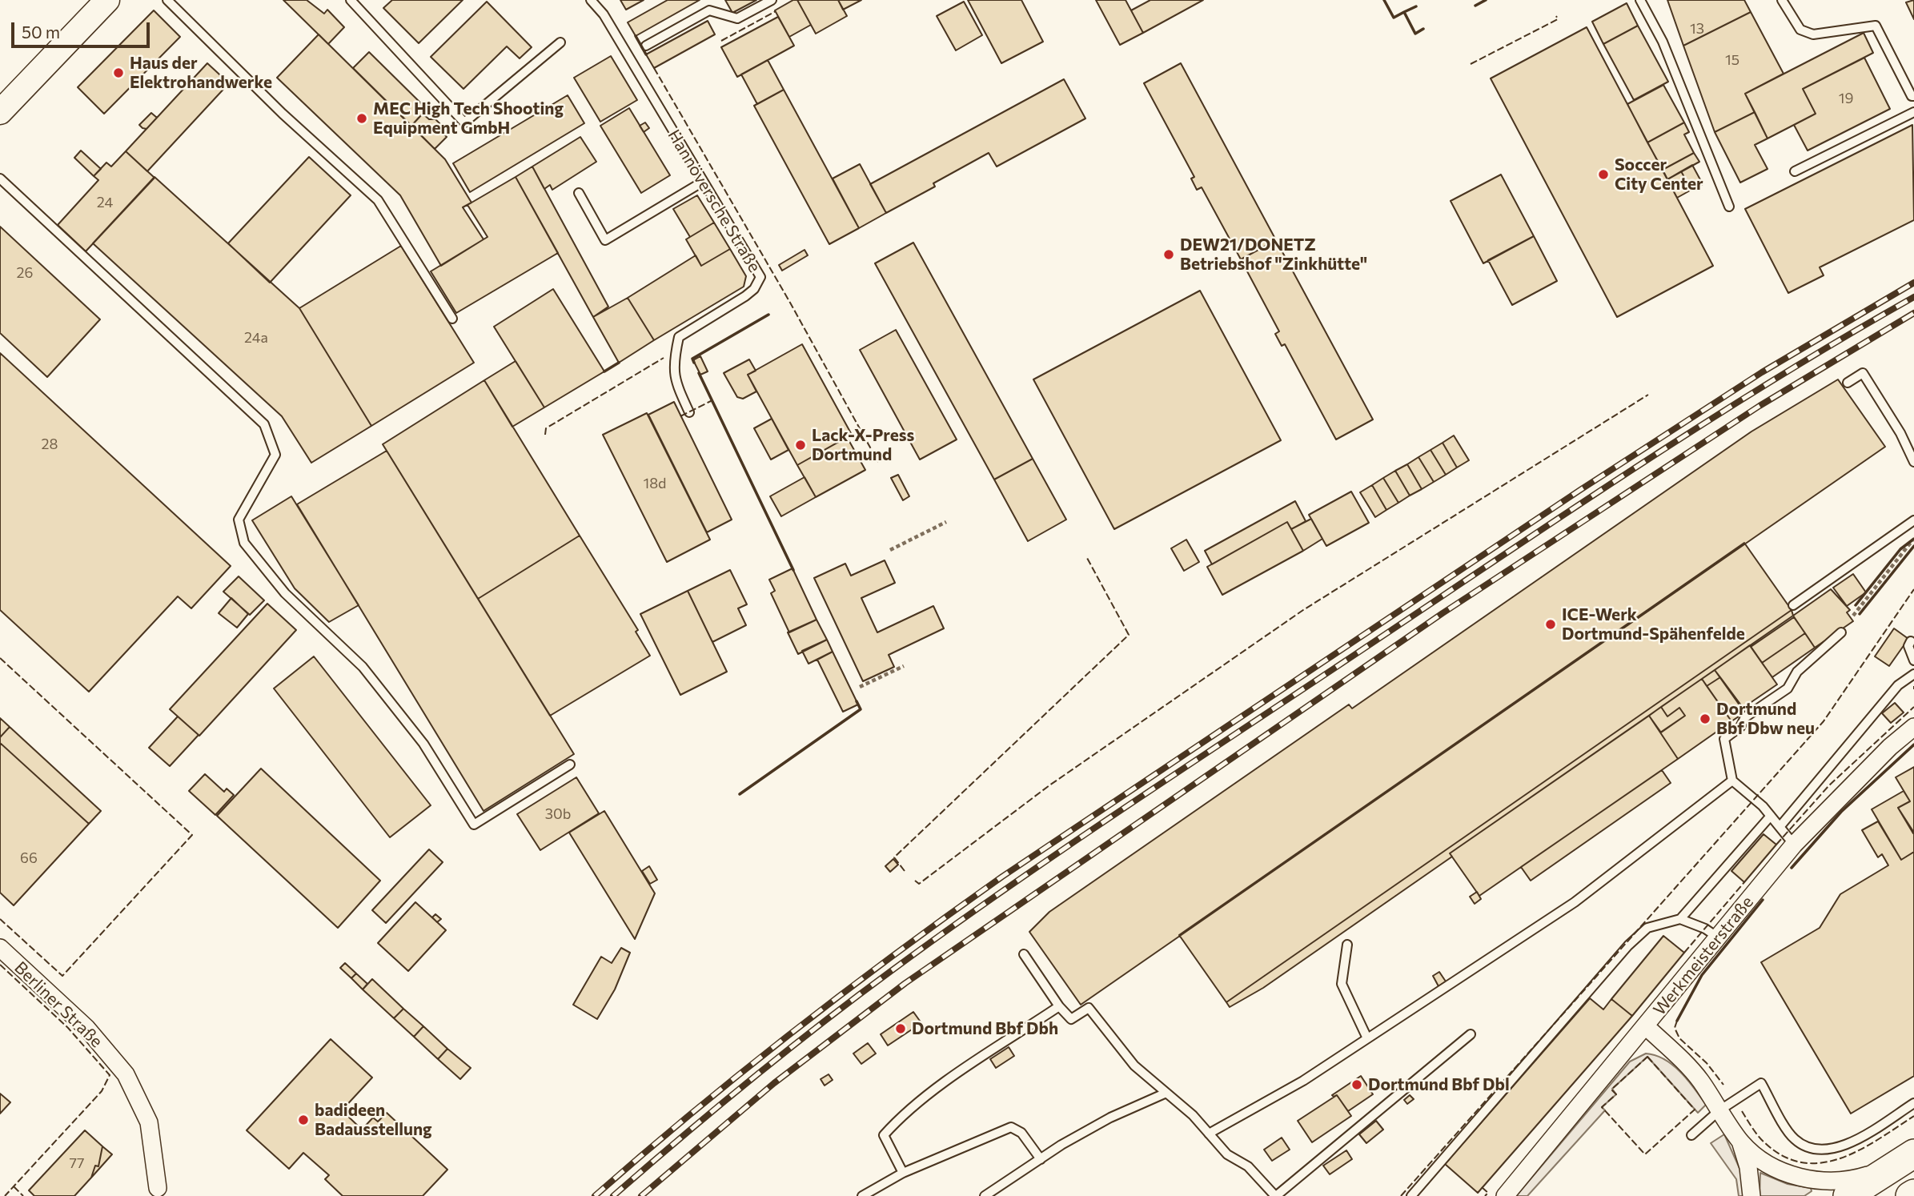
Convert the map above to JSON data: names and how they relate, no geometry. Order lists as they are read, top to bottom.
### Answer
{
  "streets": {
    "street": ["Werkmeisterstraße", "Berliner Straße"],
    "lane": ["Hannöversche Straße"]
  },
  "places": [
    "Haus der Elektrohandwerke",
    "MEC High Tech Shooting Equipment GmbH",
    "Soccer City Center",
    "DEW21/DONETZ Betriebshof \"Zinkhütte\"",
    "Lack-X-Press Dortmund",
    "ICE-Werk Dortmund-Spähenfelde",
    "Dortmund Bbf Dbw neu",
    "Dortmund Bbf Dbh",
    "Dortmund Bbf Dbl",
    "badideen Badausstellung"
  ],
  "house_numbers": [
    "13",
    "15",
    "19",
    "24",
    "26",
    "24a",
    "28",
    "18d",
    "30b",
    "66",
    "77"
  ],
  "scale_bar": "50 m"
}
